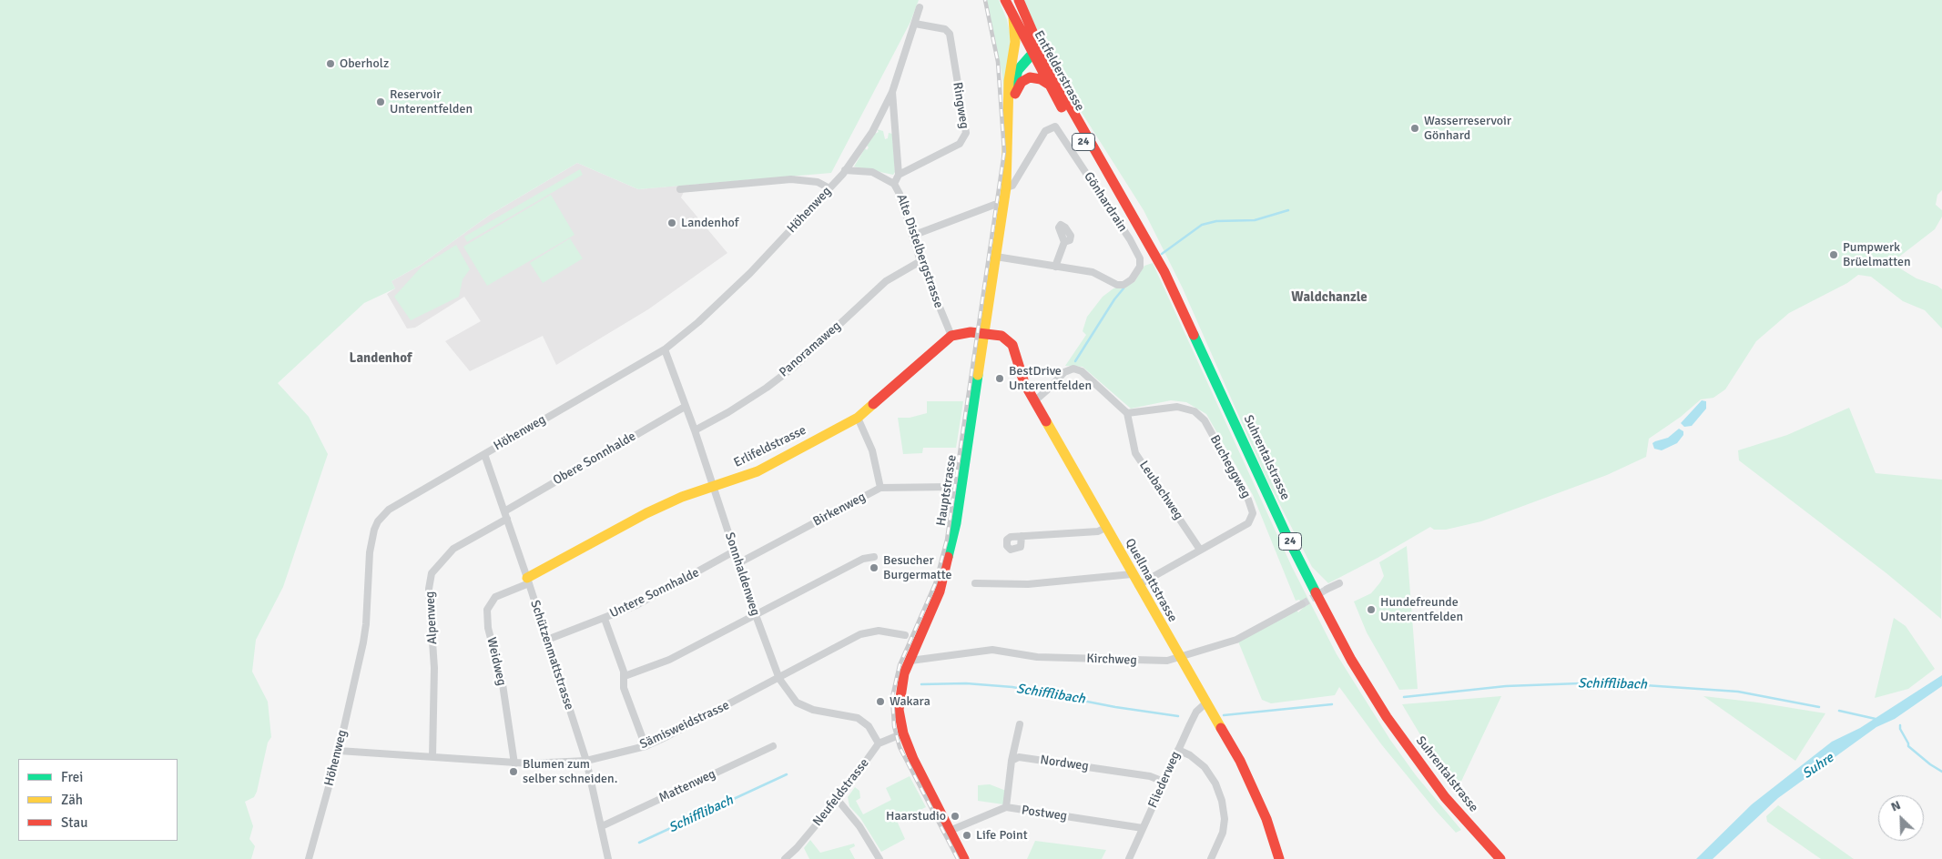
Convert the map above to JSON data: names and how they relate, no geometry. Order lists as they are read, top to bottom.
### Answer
{
  "streets": {
    "main road": [
      "Entfelderstrasse",
      "24",
      "Erlifeldstrasse",
      "Suhrentalstrasse",
      "Hauptstrasse",
      "Quellmattstrasse"
    ],
    "street": [
      "Ringweg",
      "Gönhardrain",
      "Höhenweg",
      "Alte Distelbergstrasse",
      "Panoramaweg",
      "Obere Sonnhalde",
      "Bucheggweg",
      "Leubachweg",
      "Birkenweg",
      "Sonnhaldenweg",
      "Untere Sonnhalde",
      "Alpenweg",
      "Schützenmattstrasse",
      "Kirchweg",
      "Weidweg",
      "Sämisweidstrasse",
      "Nordweg",
      "Fliederweg",
      "Mattenweg",
      "Neufeldstrasse",
      "Postweg"
    ]
  },
  "crossings": [
    ["Entfelderstrasse", "Suhrentalstrasse"],
    ["Ringweg", "Alte Distelbergstrasse"],
    ["Gönhardrain", "Hauptstrasse"],
    ["Höhenweg", "Sonnhaldenweg"],
    ["Höhenweg", "Schützenmattstrasse"],
    ["Höhenweg", "Sämisweidstrasse"],
    ["Alte Distelbergstrasse", "Panoramaweg"],
    ["Alte Distelbergstrasse", "Erlifeldstrasse"],
    ["Panoramaweg", "Sonnhaldenweg"],
    ["Erlifeldstrasse", "Sonnhaldenweg"],
    ["Erlifeldstrasse", "Schützenmattstrasse"],
    ["Erlifeldstrasse", "Weidweg"],
    ["Obere Sonnhalde", "Sonnhaldenweg"],
    ["Obere Sonnhalde", "Alpenweg"],
    ["Obere Sonnhalde", "Schützenmattstrasse"],
    ["Bucheggweg", "Leubachweg"],
    ["Bucheggweg", "Quellmattstrasse"],
    ["Hauptstrasse", "Quellmattstrasse"],
    ["Hauptstrasse", "Kirchweg"],
    ["Hauptstrasse", "Postweg"],
    ["Birkenweg", "Sonnhaldenweg"],
    ["Sonnhaldenweg", "Untere Sonnhalde"],
    ["Sonnhaldenweg", "Sämisweidstrasse"],
    ["Sonnhaldenweg", "Neufeldstrasse"],
    ["Quellmattstrasse", "Kirchweg"],
    ["Quellmattstrasse", "Fliederweg"],
    ["Untere Sonnhalde", "Schützenmattstrasse"],
    ["Alpenweg", "Schützenmattstrasse"],
    ["Alpenweg", "Sämisweidstrasse"],
    ["Schützenmattstrasse", "Weidweg"],
    ["Schützenmattstrasse", "Sämisweidstrasse"],
    ["Schützenmattstrasse", "Mattenweg"],
    ["Weidweg", "Sämisweidstrasse"],
    ["Nordweg", "Fliederweg"],
    ["Fliederweg", "Postweg"]
  ],
  "districts": ["Waldchanzle", "Landenhof"],
  "water": ["Schifflibach", "Suhre"],
  "places": [
    "Oberholz",
    "Reservoir Unterentfelden",
    "Wasserreservoir Gönhard",
    "Landenhof",
    "Pumpwerk Brüelmatten",
    "BestDrive Unterentfelden",
    "Besucher Burgermatte",
    "Hundefreunde Unterentfelden",
    "Wakara",
    "Blumen zum selber schneiden.",
    "Haarstudio",
    "Life Point"
  ],
  "legend": ["Frei", "Zäh", "Stau"],
  "north": "top left"
}
